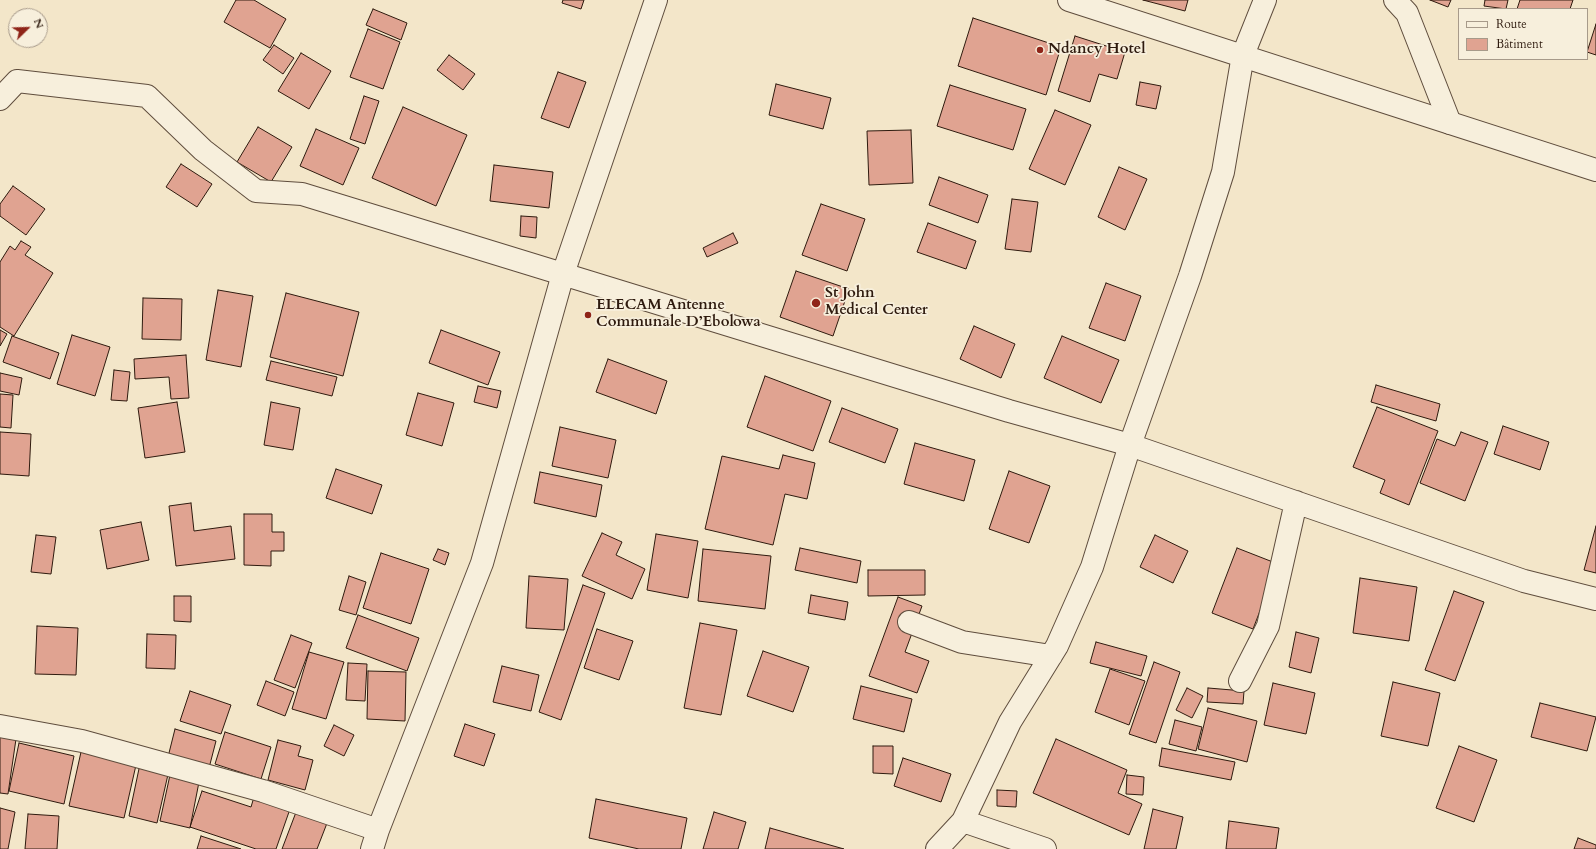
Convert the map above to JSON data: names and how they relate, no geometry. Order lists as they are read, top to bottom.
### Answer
{
  "places": ["Ndancy Hotel", "St John Medical Center", "ELECAM Antenne Communale D’Ebolowa"],
  "legend": ["Route", "Bâtiment"],
  "north": "top right"
}
